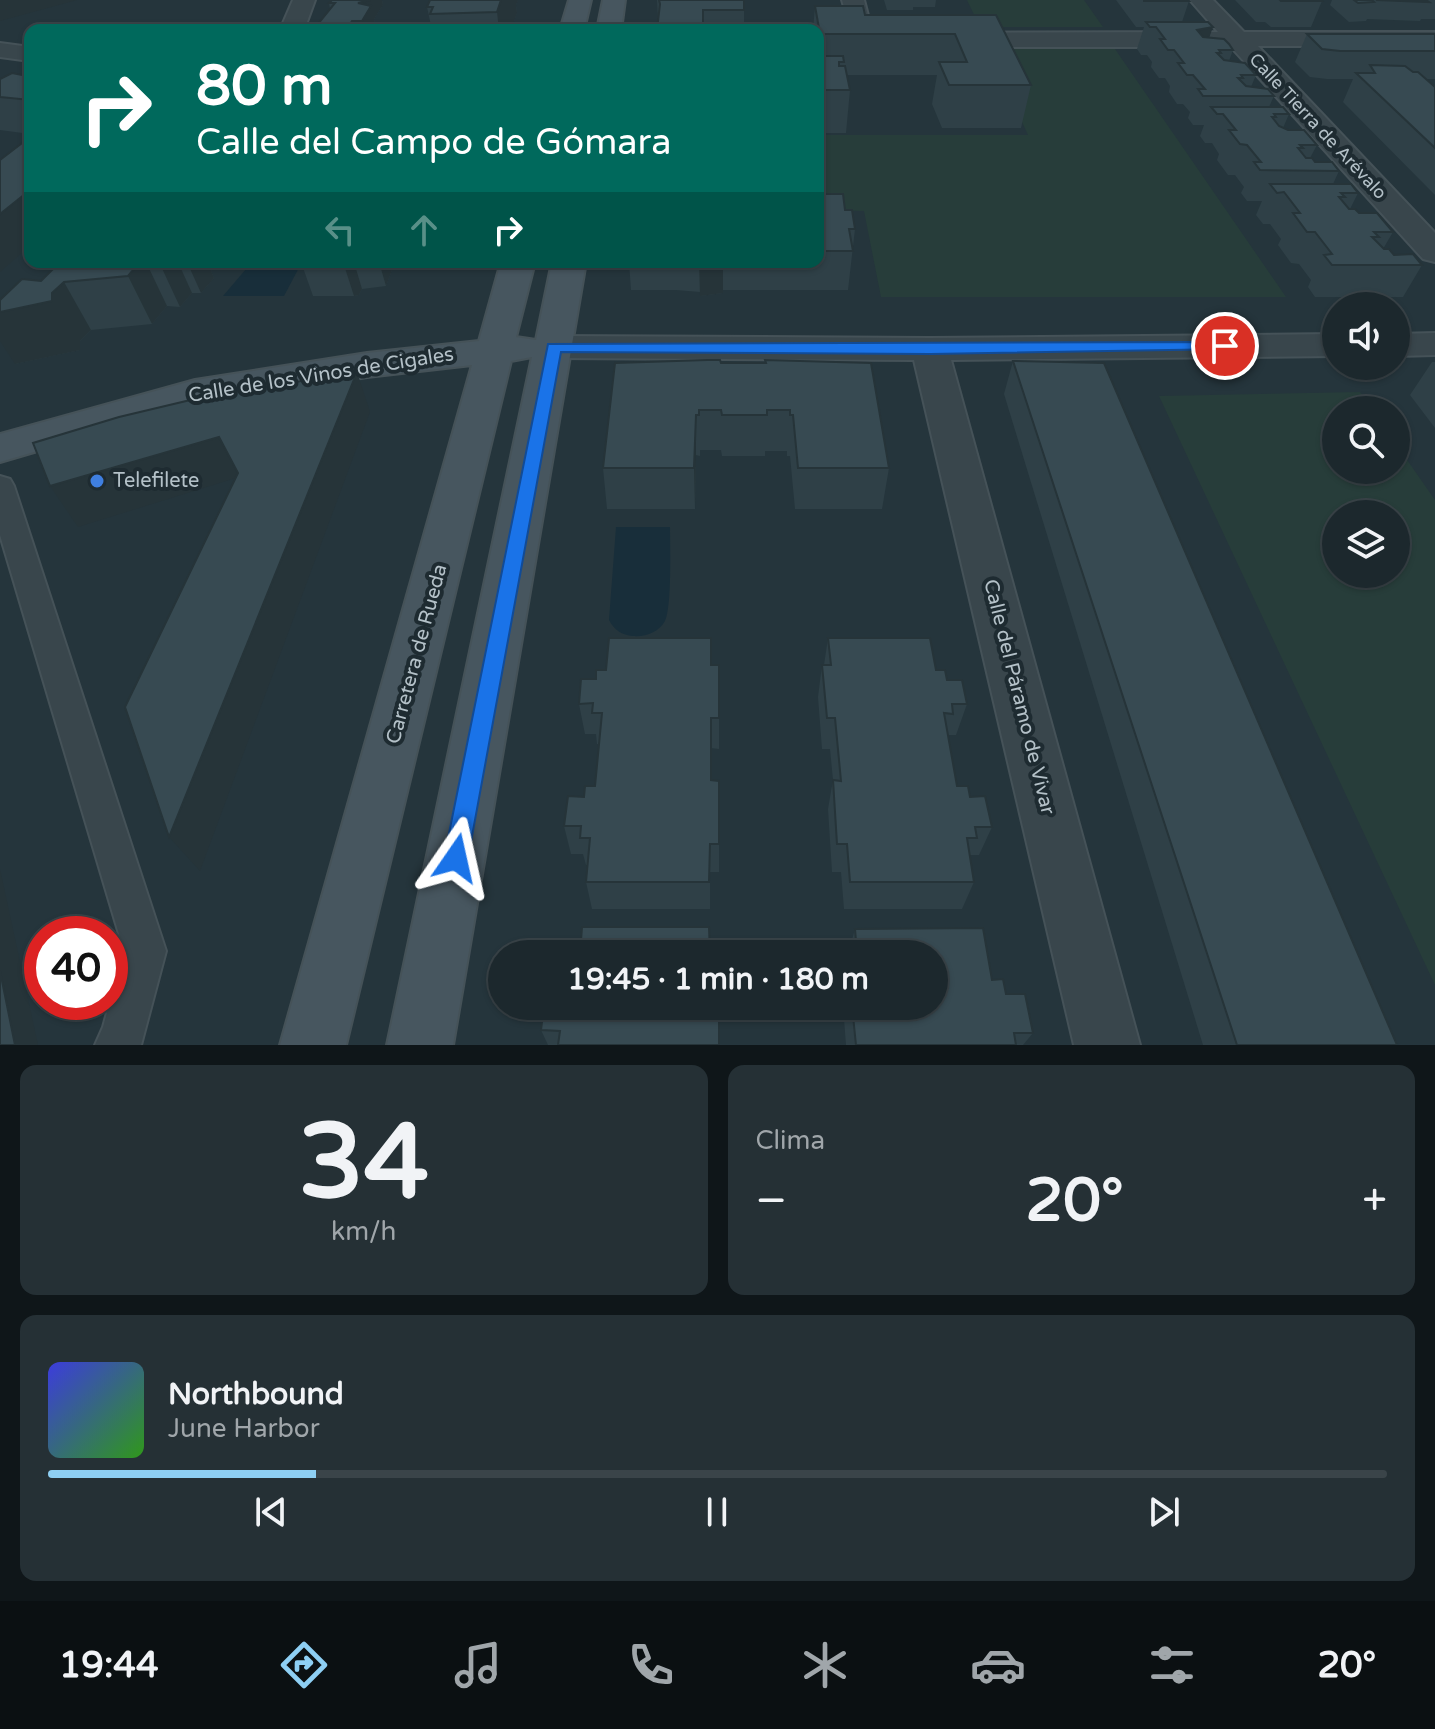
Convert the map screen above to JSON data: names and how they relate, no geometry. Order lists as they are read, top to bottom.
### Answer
{
  "streets": {
    "street": [
      "Calle Tierra de Arévalo",
      "Calle de los Vinos de Cigales",
      "Carretera de Rueda",
      "Calle del Páramo de Vivar"
    ]
  },
  "crossings": [
    ["Calle de los Vinos de Cigales", "Carretera de Rueda"]
  ],
  "places": ["Telefilete"],
  "page": {
    "turn": ["80 m", "Calle del Campo de Gómara"],
    "limit": "40",
    "trip": "19:45 · 1 min · 180 m",
    "tile": [
      ["34", "km/h"],
      "Clima"
    ],
    "heat": ["−", "20°", "+"],
    "song": ["Northbound", "June Harbor"],
    "tabs": ["19:44", "20°"]
  }
}
